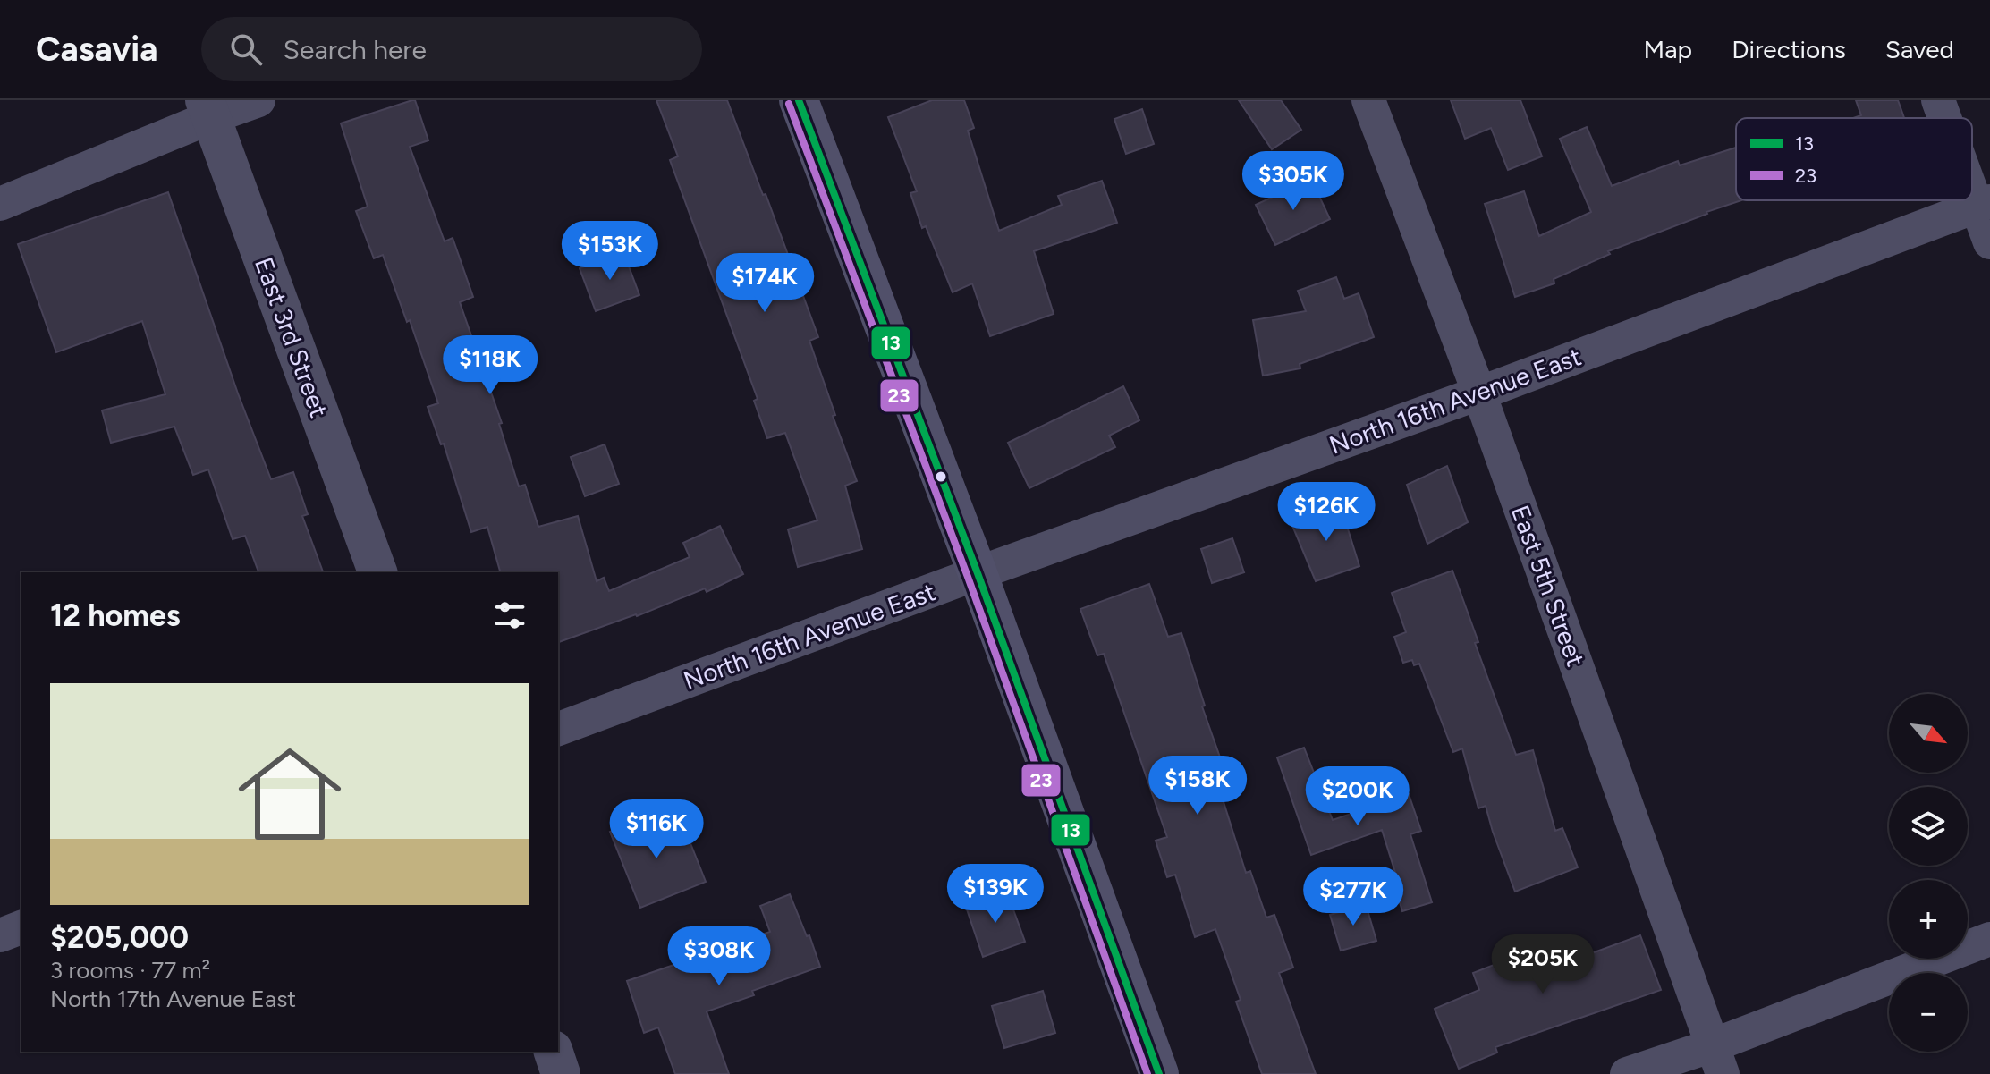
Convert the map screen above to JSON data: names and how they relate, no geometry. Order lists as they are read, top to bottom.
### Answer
{
  "streets": {
    "street": ["East 3rd Street", "North 16th Avenue East", "East 5th Street"]
  },
  "crossings": [
    ["North 16th Avenue East", "East 5th Street"]
  ],
  "lines": ["transit line 13", "transit line 23"],
  "legend": ["13", "23"],
  "north": "bottom right",
  "page": {
    "header": "Casavia",
    "search": "Search here",
    "nav": ["Map", "Directions", "Saved"],
    "price": [
      "$305K",
      "$153K",
      "$174K",
      "$118K",
      "$126K",
      "$158K",
      "$200K",
      "$116K",
      "$139K",
      "$277K",
      "$308K",
      "$205K"
    ],
    "heading": "12 homes",
    "list": [
      {
        "name": "$205,000",
        "note": "3 rooms · 77 m² · North 17th Avenue East"
      }
    ],
    "map_buttons": ["+", "−"]
  }
}
